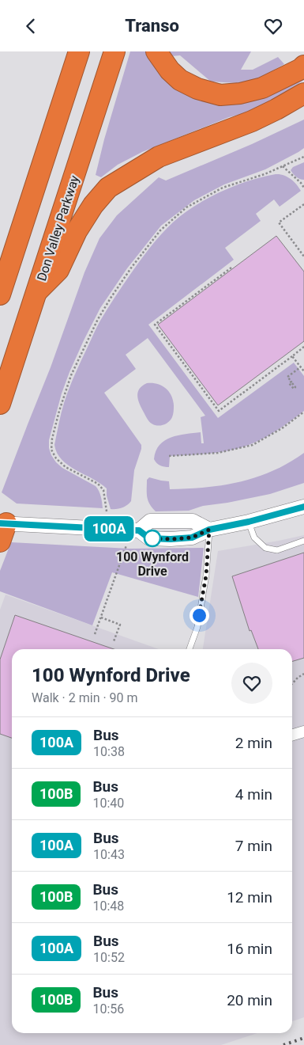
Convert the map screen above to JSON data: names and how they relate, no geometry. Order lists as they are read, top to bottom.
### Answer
{
  "streets": {
    "highway": ["Don Valley Parkway"]
  },
  "places": ["100 Wynford Drive"],
  "lines": ["bus line 100A"],
  "page": {
    "header": "Transo",
    "on_map": "100A",
    "heading": ["100 Wynford Drive", "Walk · 2 min · 90 m"],
    "list": [
      {
        "mark": "100A",
        "name": "Bus",
        "note": "10:38",
        "value": "2 min"
      },
      {
        "mark": "100B",
        "name": "Bus",
        "note": "10:40",
        "value": "4 min"
      },
      {
        "mark": "100A",
        "name": "Bus",
        "note": "10:43",
        "value": "7 min"
      },
      {
        "mark": "100B",
        "name": "Bus",
        "note": "10:48",
        "value": "12 min"
      },
      {
        "mark": "100A",
        "name": "Bus",
        "note": "10:52",
        "value": "16 min"
      },
      {
        "mark": "100B",
        "name": "Bus",
        "note": "10:56",
        "value": "20 min"
      }
    ]
  }
}
